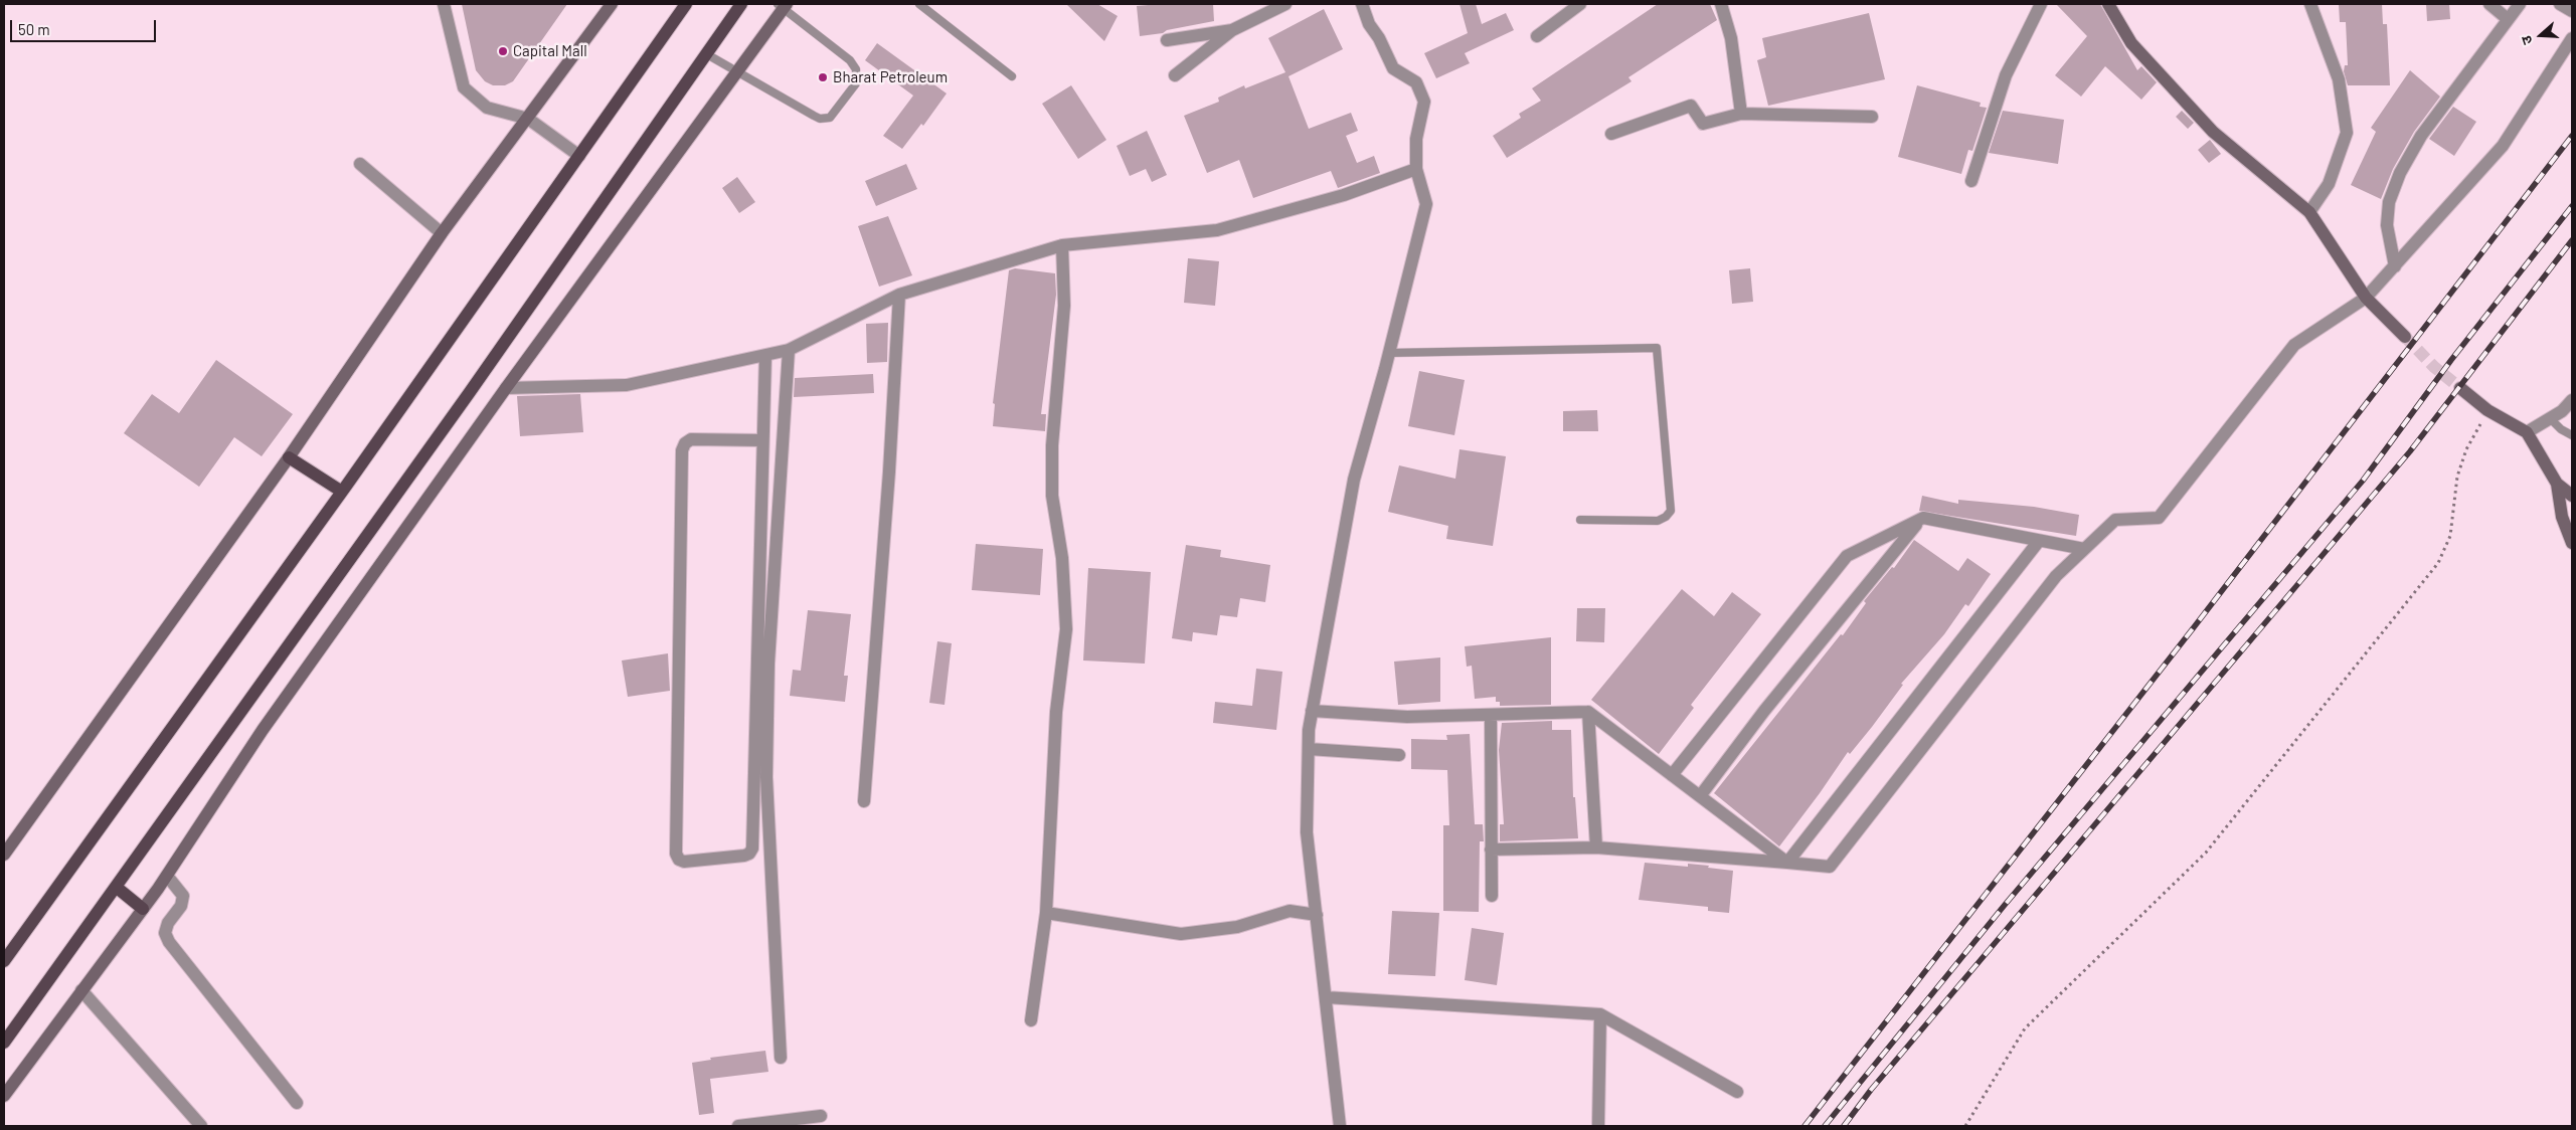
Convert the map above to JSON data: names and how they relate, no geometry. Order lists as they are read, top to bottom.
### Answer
{
  "places": ["Capital Mall", "Bharat Petroleum"],
  "scale_bar": "50 m",
  "north": "left"
}
